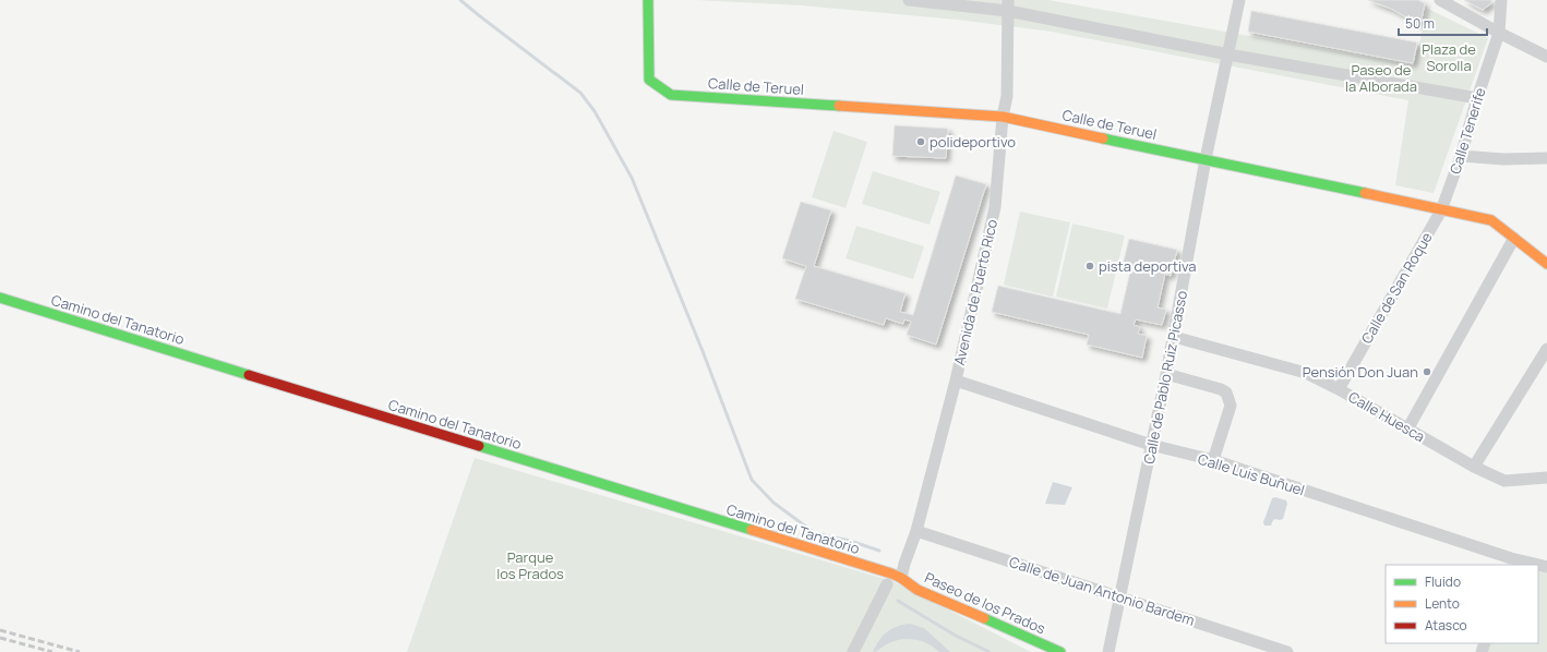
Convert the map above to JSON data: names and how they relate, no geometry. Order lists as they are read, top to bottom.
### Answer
{
  "streets": {
    "street": [
      "Calle de Teruel",
      "Calle Tenerife",
      "Calle de San Roque",
      "Avenida de Puerto Rico",
      "Camino del Tanatorio",
      "Calle de Pablo Ruiz Picasso",
      "Calle Huesca",
      "Calle Luis Buñuel",
      "Calle de Juan Antonio Bardem",
      "Paseo de los Prados"
    ]
  },
  "crossings": [
    ["Calle de Teruel", "Calle Tenerife"],
    ["Calle de Teruel", "Calle de San Roque"],
    ["Calle de Teruel", "Avenida de Puerto Rico"],
    ["Calle de Teruel", "Calle de Pablo Ruiz Picasso"],
    ["Calle Tenerife", "Calle de San Roque"],
    ["Calle de San Roque", "Calle Huesca"],
    ["Avenida de Puerto Rico", "Camino del Tanatorio"],
    ["Avenida de Puerto Rico", "Calle Luis Buñuel"],
    ["Avenida de Puerto Rico", "Calle de Juan Antonio Bardem"],
    ["Avenida de Puerto Rico", "Paseo de los Prados"],
    ["Camino del Tanatorio", "Paseo de los Prados"],
    ["Calle de Pablo Ruiz Picasso", "Calle Huesca"],
    ["Calle de Pablo Ruiz Picasso", "Calle Luis Buñuel"],
    ["Calle de Pablo Ruiz Picasso", "Calle de Juan Antonio Bardem"]
  ],
  "parks": ["Plaza de Sorolla", "Paseo de la Alborada", "Parque los Prados"],
  "places": ["polideportivo", "pista deportiva", "Pensión Don Juan"],
  "legend": ["Fluido", "Lento", "Atasco"],
  "scale_bar": "50 m"
}
